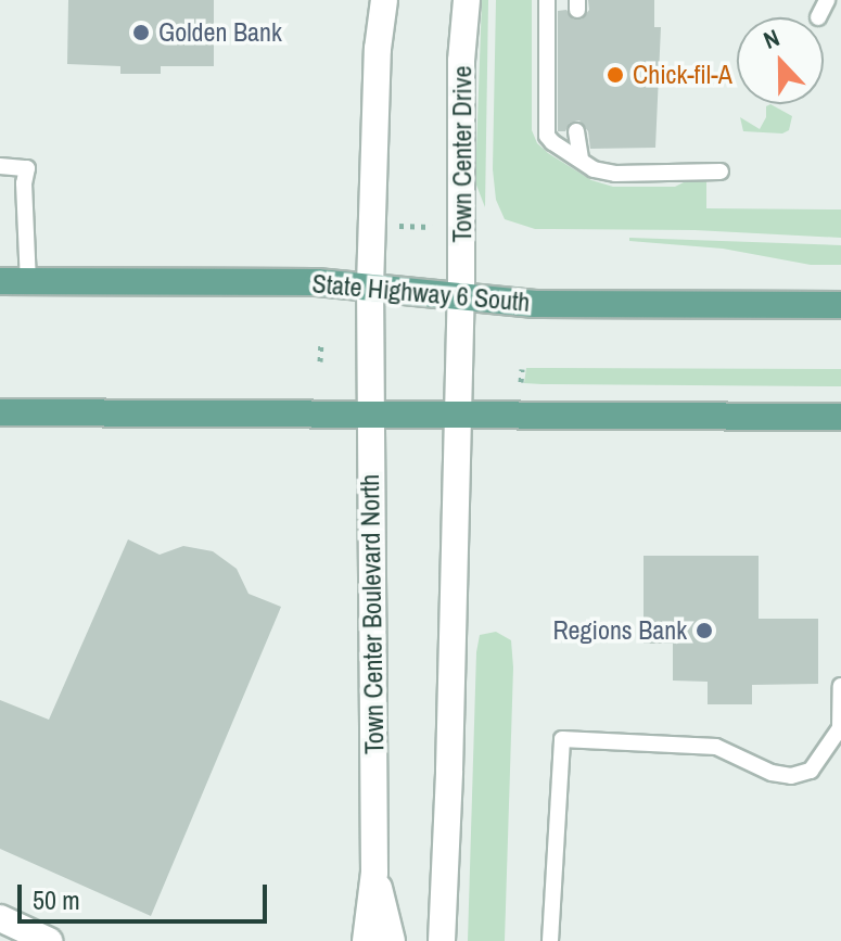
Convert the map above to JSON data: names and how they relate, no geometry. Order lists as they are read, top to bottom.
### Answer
{
  "streets": {
    "main road": ["State Highway 6 South"],
    "street": ["Town Center Drive", "Town Center Boulevard North"]
  },
  "crossings": [
    ["Town Center Drive", "State Highway 6 South"],
    ["State Highway 6 South", "Town Center Boulevard North"]
  ],
  "places": ["Golden Bank", "Chick-fil-A", "Regions Bank"],
  "scale_bar": "50 m",
  "north": "top"
}
